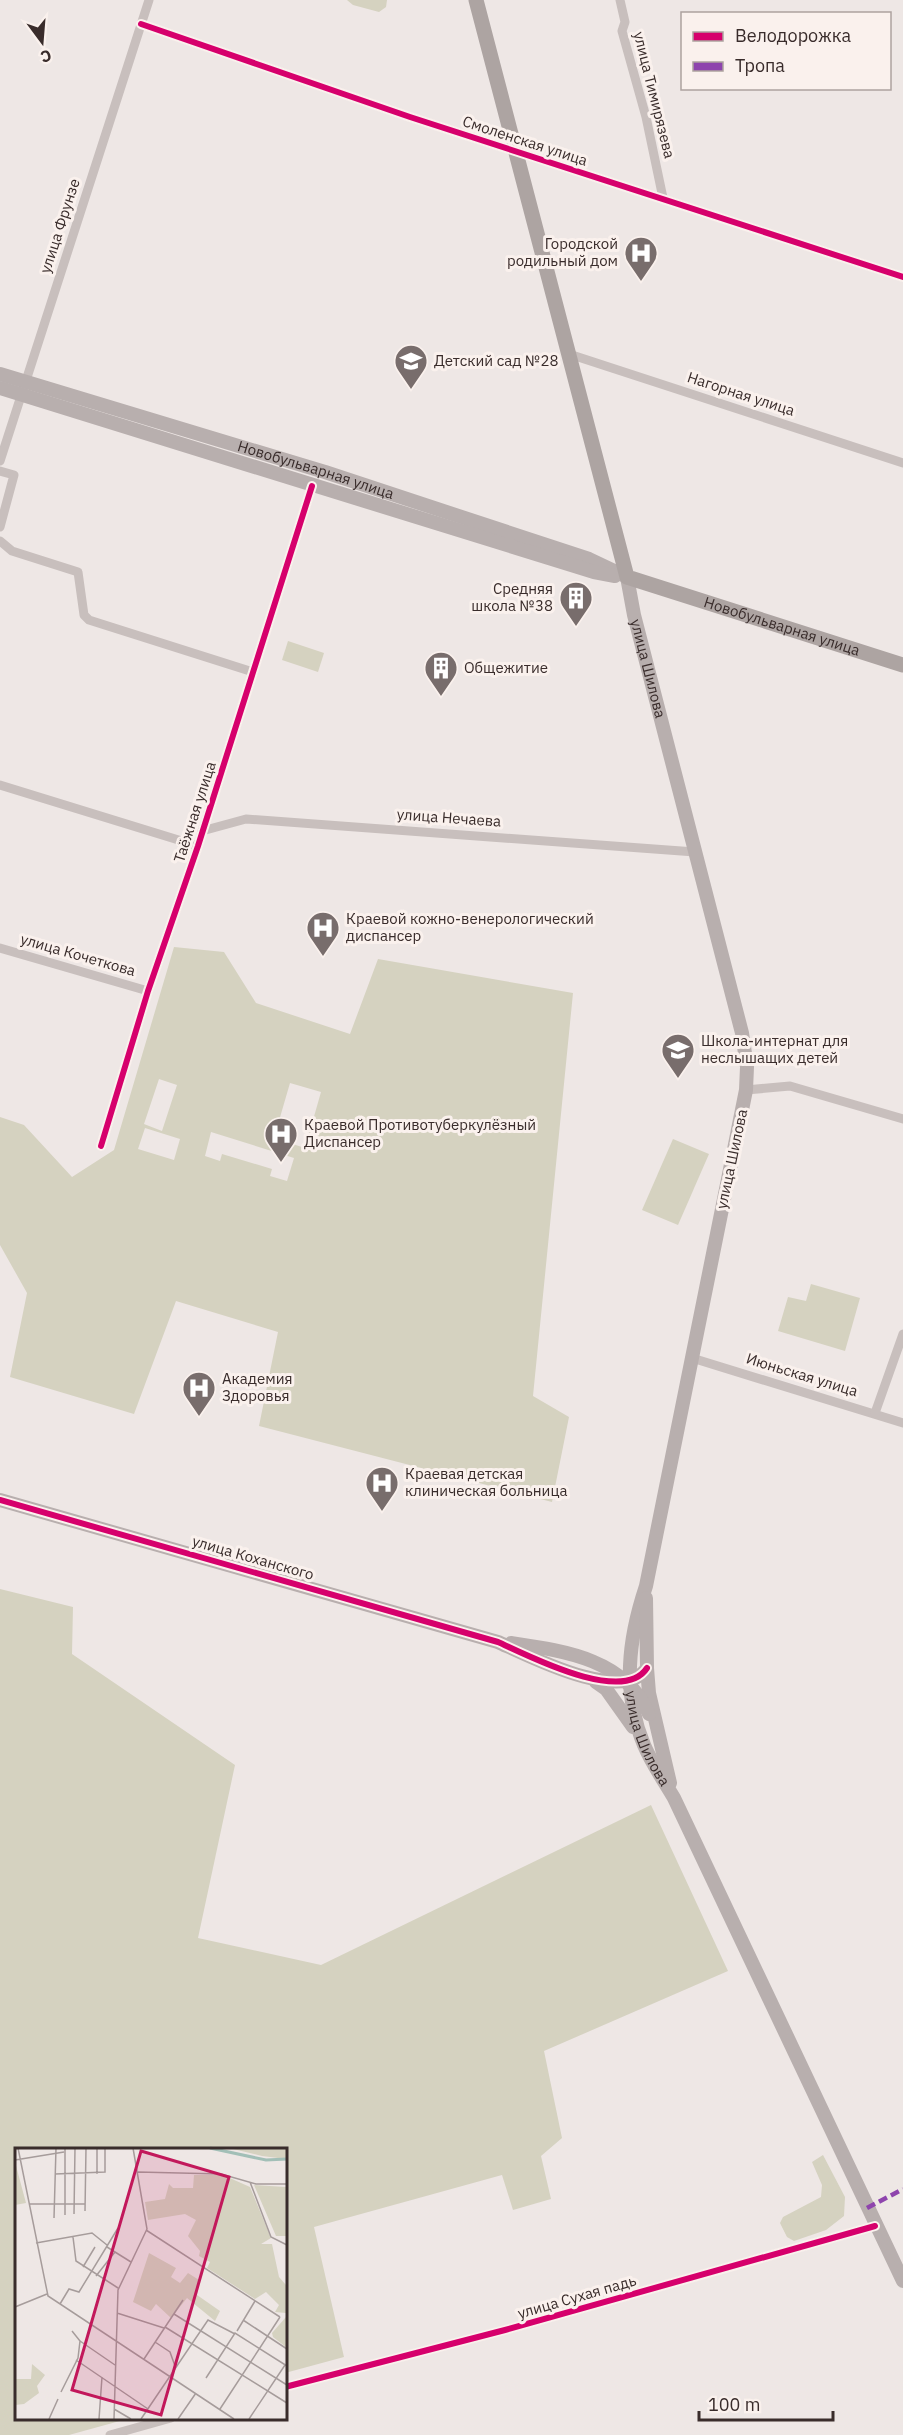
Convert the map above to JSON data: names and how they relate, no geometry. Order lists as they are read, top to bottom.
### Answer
{
  "streets": {
    "main road": ["Новобульварная улица", "улица Шилова", "улица Коханского"],
    "street": [
      "улица Тимирязева",
      "Смоленская улица",
      "улица Фрунзе",
      "Нагорная улица",
      "Таёжная улица",
      "улица Нечаева",
      "улица Кочеткова",
      "Июньская улица",
      "улица Сухая падь"
    ]
  },
  "crossings": [
    ["улица Тимирязева", "Смоленская улица"],
    ["Смоленская улица", "улица Фрунзе"],
    ["Смоленская улица", "улица Шилова"],
    ["улица Фрунзе", "Новобульварная улица"],
    ["Нагорная улица", "улица Шилова"],
    ["Новобульварная улица", "улица Шилова"],
    ["Новобульварная улица", "Таёжная улица"],
    ["улица Шилова", "улица Нечаева"],
    ["улица Шилова", "Июньская улица"],
    ["улица Шилова", "улица Сухая падь"],
    ["Таёжная улица", "улица Нечаева"],
    ["Таёжная улица", "улица Кочеткова"]
  ],
  "places": {
    "hospital": [
      "Городской родильный дом",
      "Краевой кожно-венерологический диспансер",
      "Краевой Противотуберкулёзный Диспансер",
      "Академия Здоровья",
      "Краевая детская клиническая больница"
    ],
    "school or university": ["Детский сад №28", "Школа-интернат для неслышащих детей"],
    "building": ["Средняя школа №38", "Общежитие"]
  },
  "legend": ["Велодорожка", "Тропа"],
  "scale_bar": "100 m",
  "north": "bottom"
}
